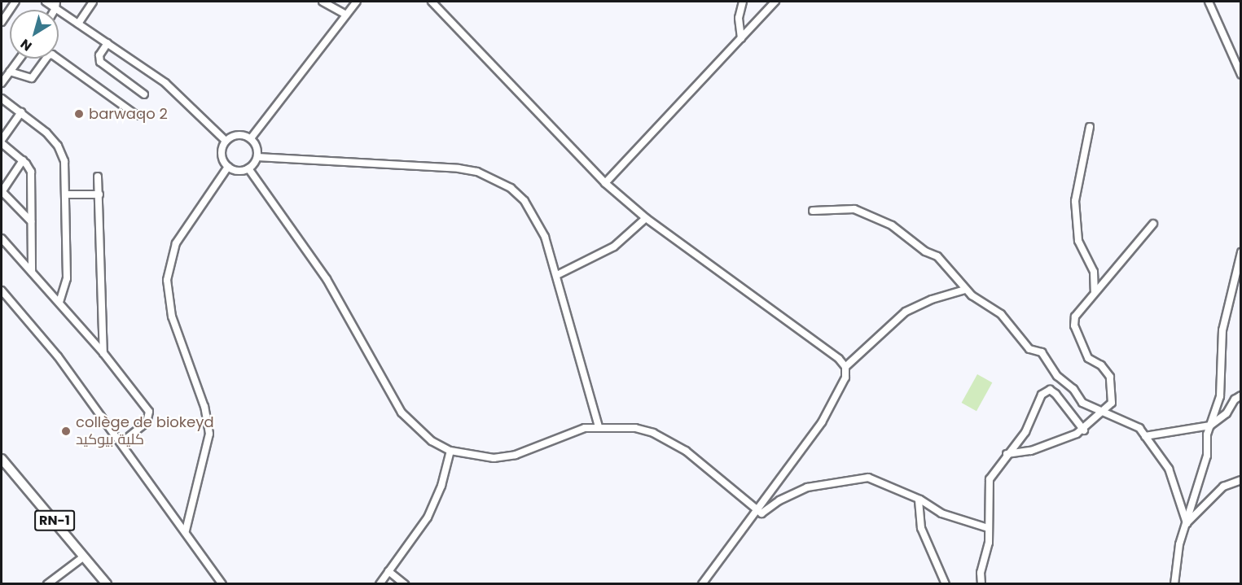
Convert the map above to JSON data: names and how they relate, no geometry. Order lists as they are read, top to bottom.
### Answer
{
  "streets": {
    "main road": ["RN-1"]
  },
  "places": ["barwaqo 2", "collège de biokeyd كلية بيوكيد"],
  "north": "bottom left"
}
